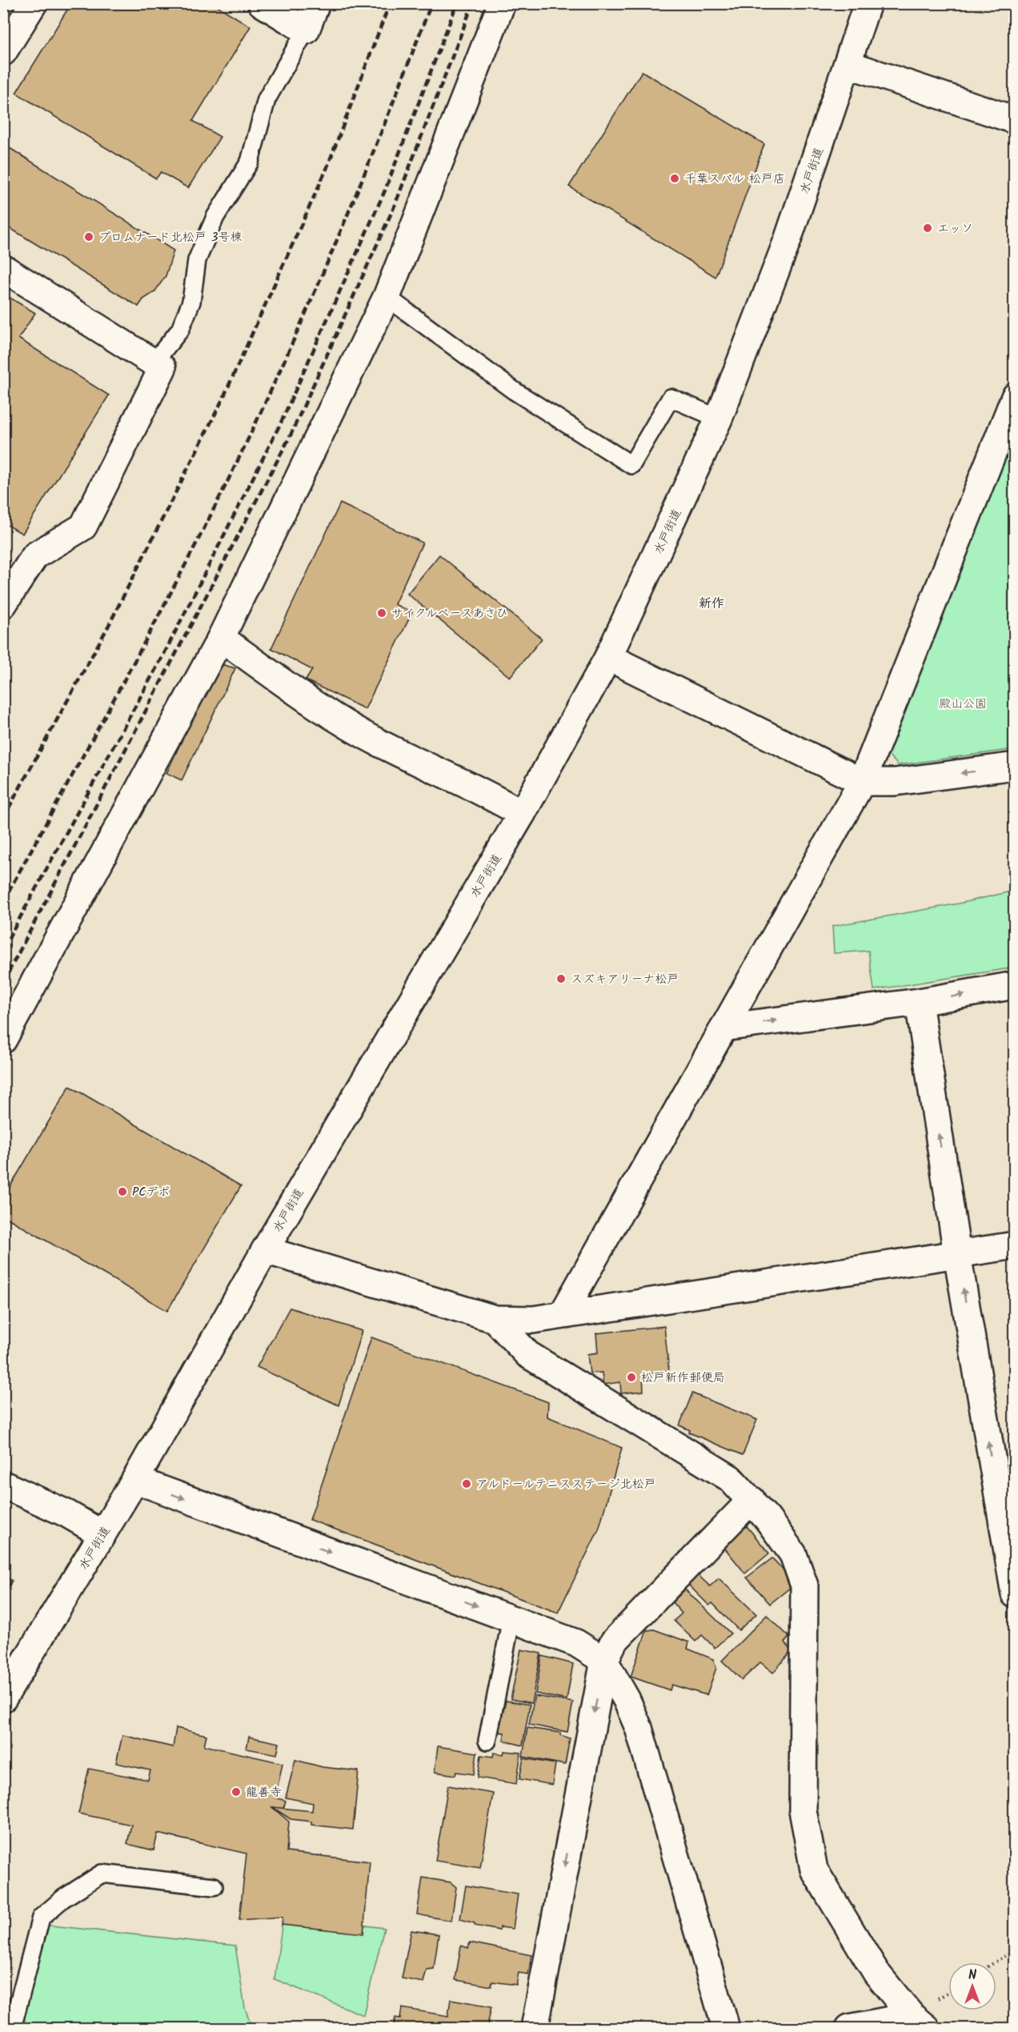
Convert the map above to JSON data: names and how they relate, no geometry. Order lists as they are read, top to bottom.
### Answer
{
  "streets": {
    "main road": ["水戸街道"]
  },
  "districts": ["新作"],
  "parks": ["殿山公園"],
  "places": [
    "千葉スバル 松戸店",
    "エッソ",
    "プロムナード北松戸 3号棟",
    "サイクルベースあさひ",
    "スズキアリーナ松戸",
    "PCデポ",
    "松戸新作郵便局",
    "アルドールテニスステージ北松戸",
    "龍善寺"
  ],
  "north": "top"
}
